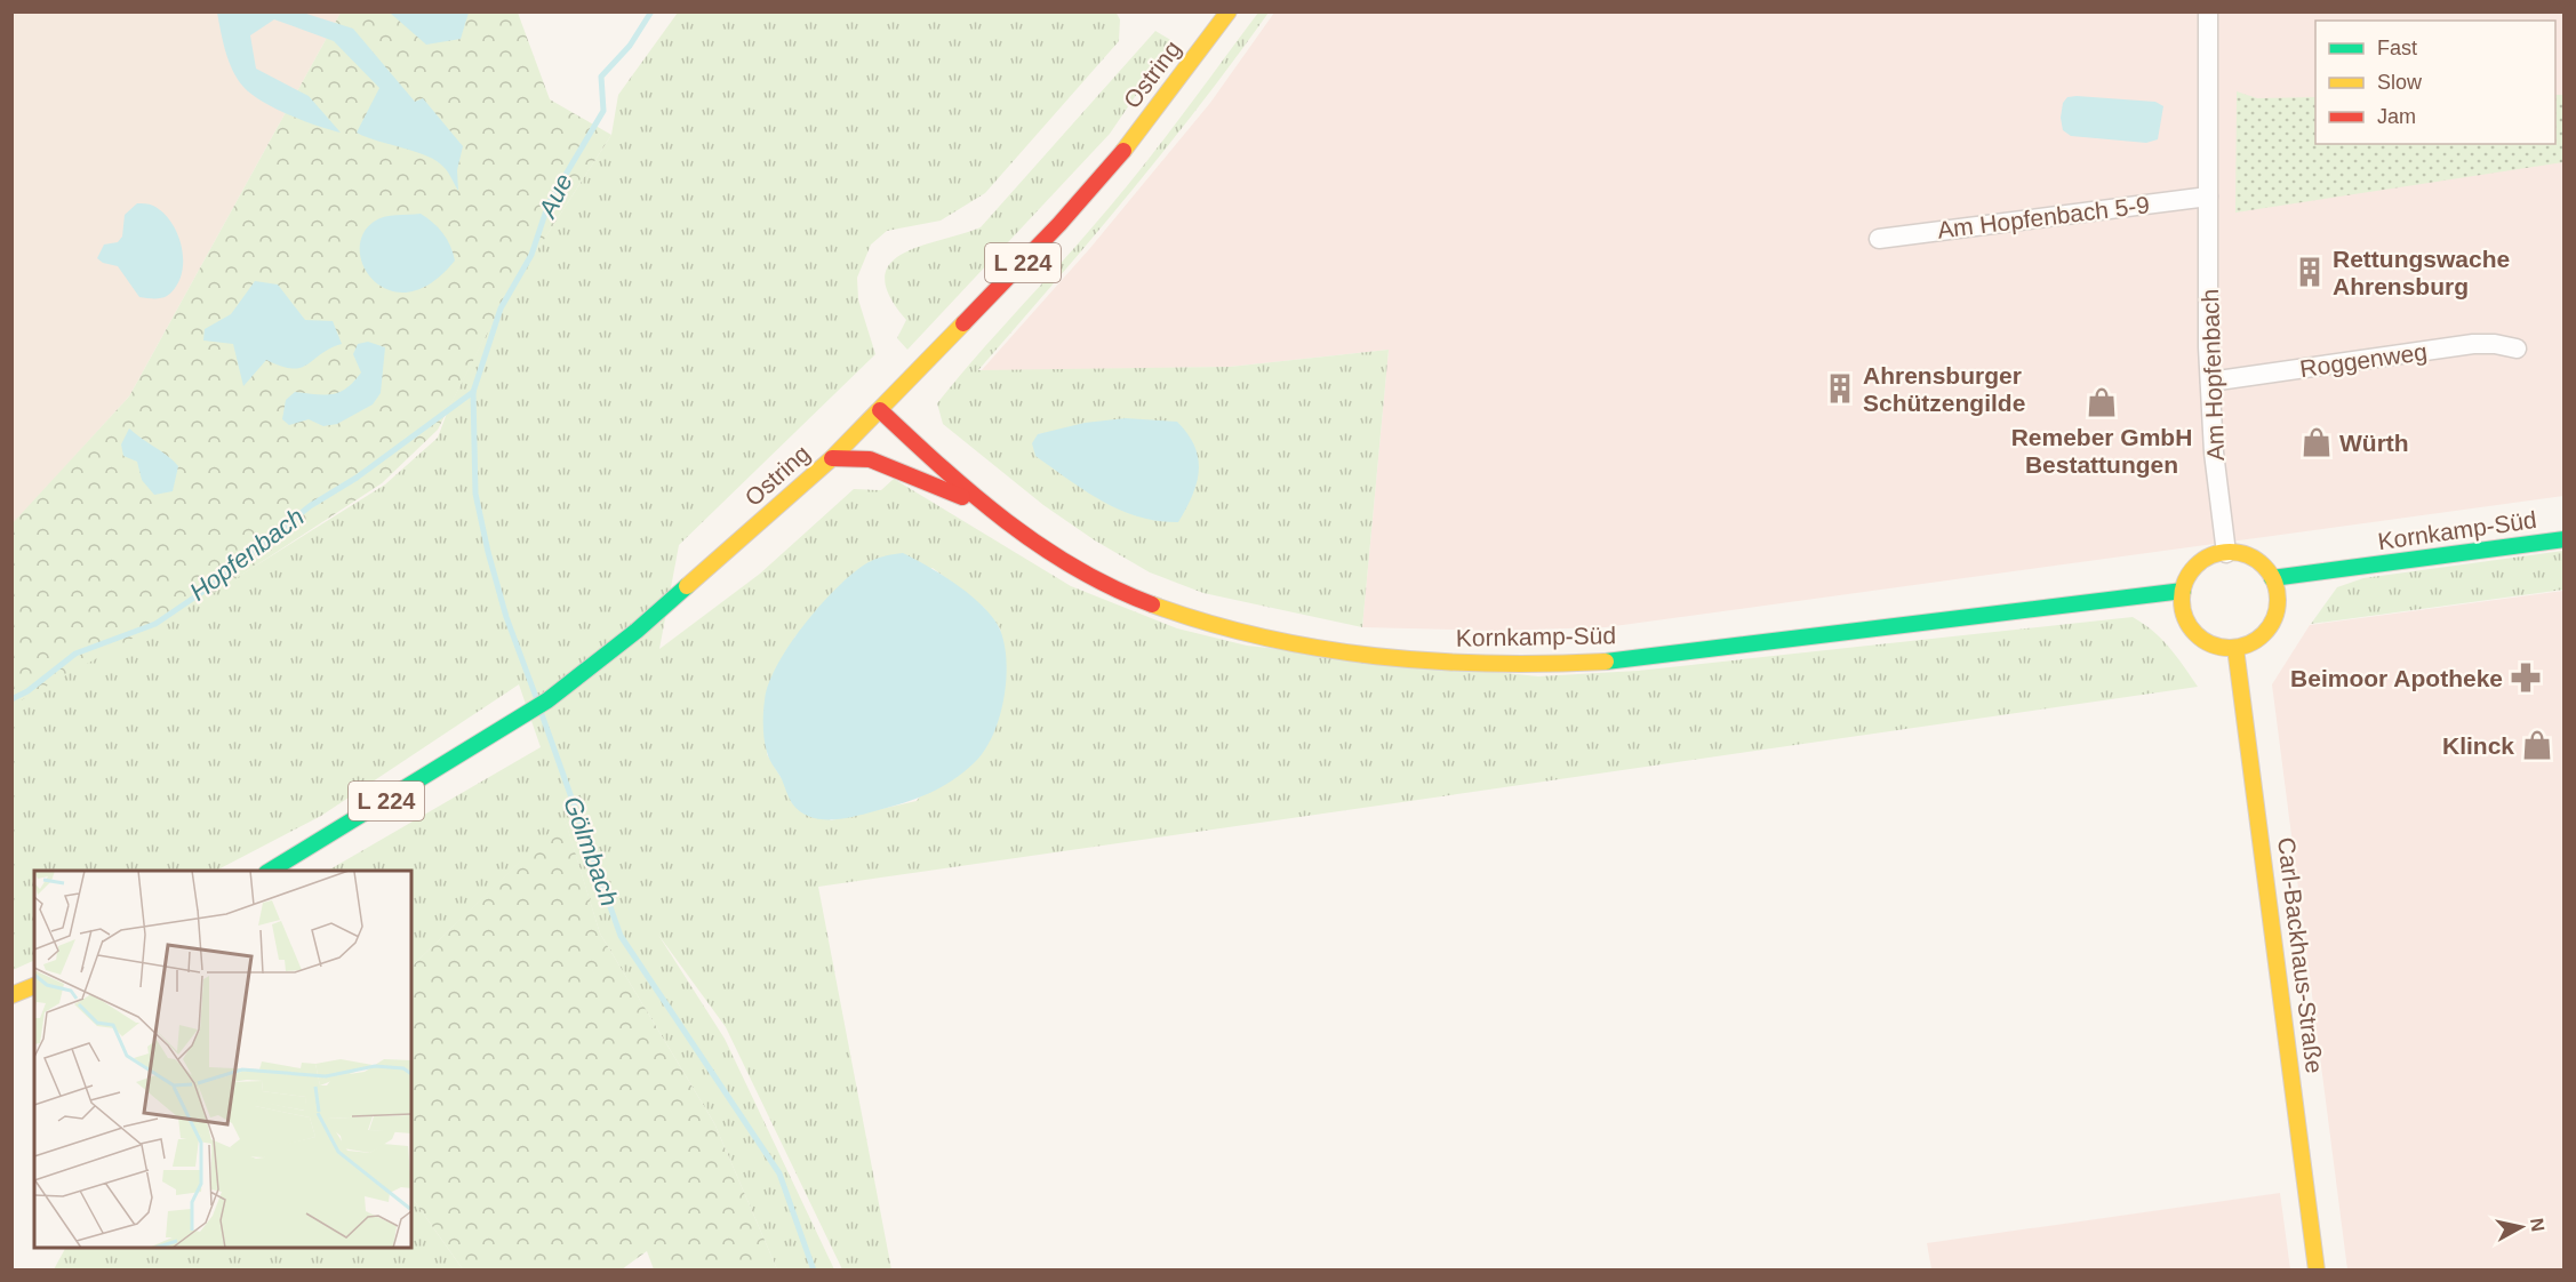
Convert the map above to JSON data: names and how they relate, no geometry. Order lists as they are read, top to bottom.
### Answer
{
  "streets": {
    "street": [
      "Ostring",
      "Am Hopfenbach 5-9",
      "L 224",
      "Roggenweg",
      "Am Hopfenbach",
      "Kornkamp-Süd",
      "Carl-Backhaus-Straße"
    ]
  },
  "crossings": [
    ["Ostring", "Kornkamp-Süd"],
    ["Am Hopfenbach 5-9", "Am Hopfenbach"],
    ["Roggenweg", "Am Hopfenbach"],
    ["Am Hopfenbach", "Kornkamp-Süd"],
    ["Am Hopfenbach", "Carl-Backhaus-Straße"],
    ["Kornkamp-Süd", "Carl-Backhaus-Straße"]
  ],
  "water": ["Aue", "Hopfenbach", "Gölmbach"],
  "places": {
    "building": ["Rettungswache Ahrensburg", "Ahrensburger Schützengilde"],
    "shop": ["Remeber GmbH Bestattungen", "Würth", "Klinck"],
    "pharmacy": ["Beimoor Apotheke"]
  },
  "legend": ["Fast", "Slow", "Jam"],
  "north": "right"
}
